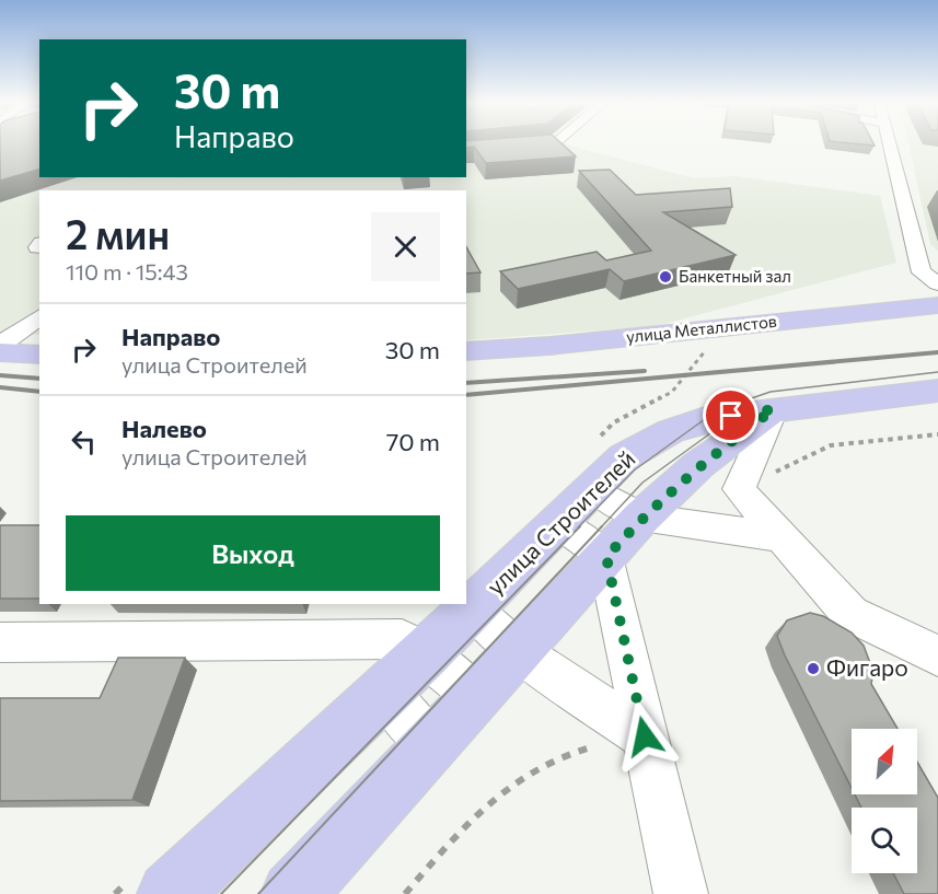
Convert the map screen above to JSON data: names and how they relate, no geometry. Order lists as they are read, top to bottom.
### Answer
{
  "streets": {
    "main road": ["улица Металлистов", "улица Строителей"]
  },
  "places": ["Банкетный зал", "Фигаро"],
  "north": "top right",
  "page": {
    "turn": ["30 m", "Направо"],
    "heading": ["2 мин", "110 m · 15:43"],
    "list": [
      {
        "name": "Направо",
        "note": "улица Строителей",
        "value": "30 m"
      },
      {
        "name": "Налево",
        "note": "улица Строителей",
        "value": "70 m"
      }
    ],
    "buttons": "Выход"
  }
}
